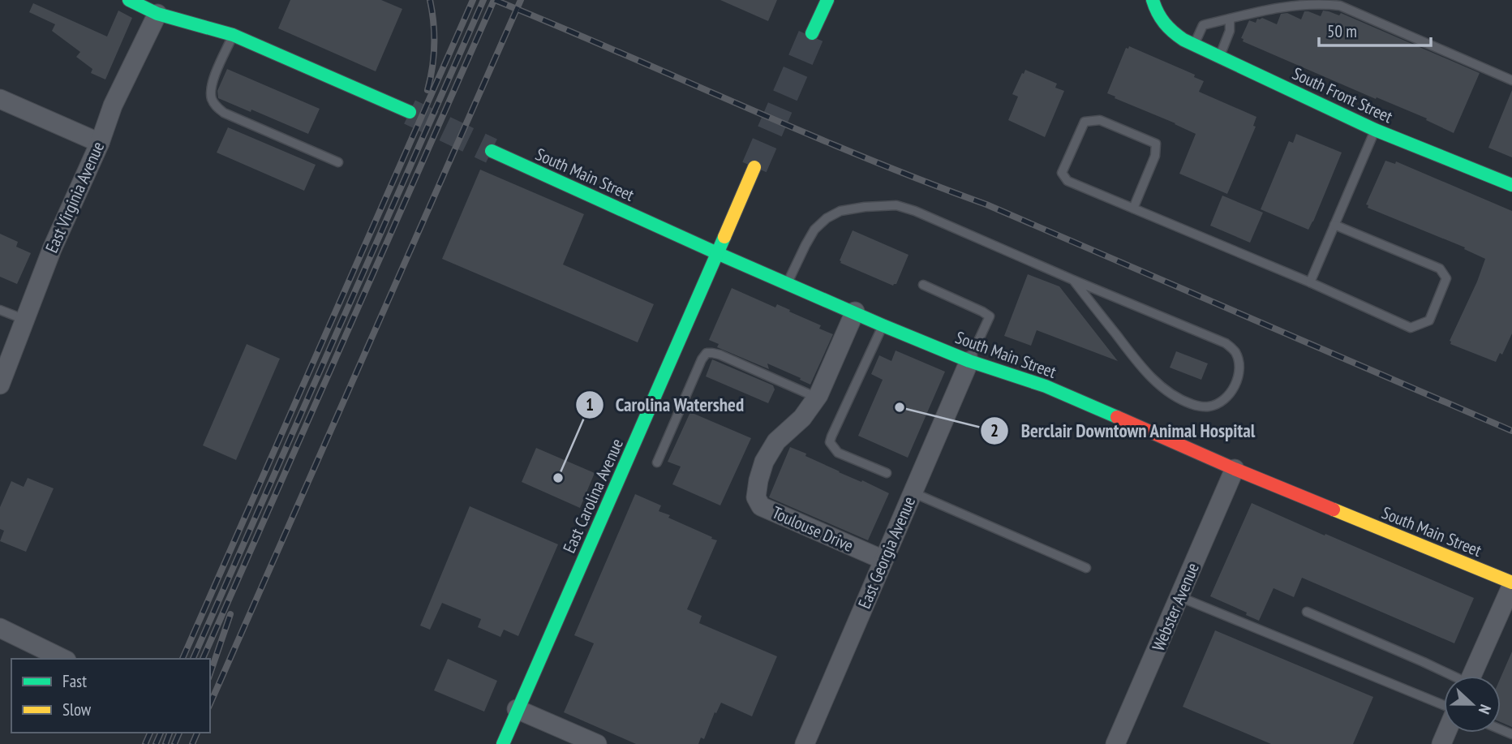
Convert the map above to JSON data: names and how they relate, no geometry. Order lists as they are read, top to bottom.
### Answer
{
  "streets": {
    "main road": ["South Front Street", "South Main Street", "East Carolina Avenue"],
    "street": [
      "East Virginia Avenue",
      "Toulouse Drive",
      "East Georgia Avenue",
      "Webster Avenue"
    ]
  },
  "crossings": [
    ["South Main Street", "East Carolina Avenue"],
    ["South Main Street", "Toulouse Drive"],
    ["South Main Street", "East Georgia Avenue"],
    ["South Main Street", "Webster Avenue"],
    ["Toulouse Drive", "East Georgia Avenue"]
  ],
  "places": ["Berclair Downtown Animal Hospital", "Carolina Watershed"],
  "legend": ["Fast", "Slow"],
  "scale_bar": "50 m",
  "north": "right"
}
